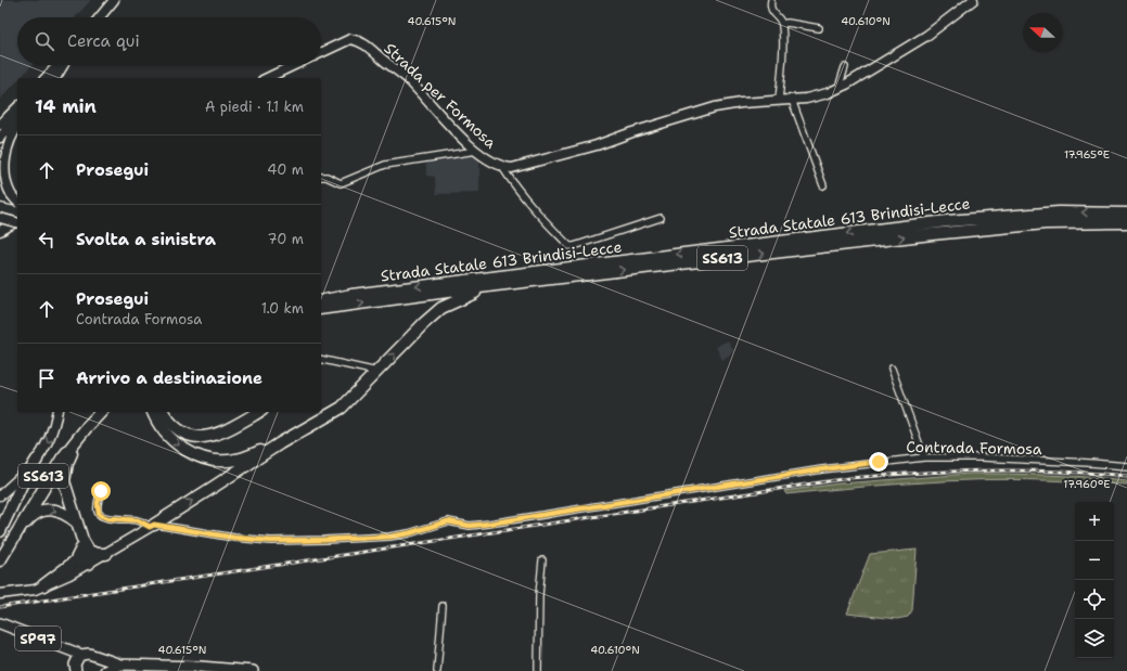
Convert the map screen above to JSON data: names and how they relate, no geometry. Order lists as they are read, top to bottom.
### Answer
{
  "streets": {
    "highway": ["Strada Statale 613 Brindisi-Lecce", "SS613"],
    "main road": ["SP97"],
    "street": ["Strada per Formosa", "Contrada Formosa"]
  },
  "north": "left",
  "page": {
    "search": "Cerca qui",
    "heading": ["14 min", "A piedi · 1.1 km"],
    "list": [
      ["Prosegui", "40 m"],
      ["Svolta a sinistra", "70 m"],
      ["Prosegui", "Contrada Formosa", "1.0 km"],
      "Arrivo a destinazione"
    ],
    "map_buttons": ["+", "−"]
  },
  "coordinates": [
    "40.615°N",
    "40.610°N",
    "17.965°E",
    "17.960°E"
  ]
}
